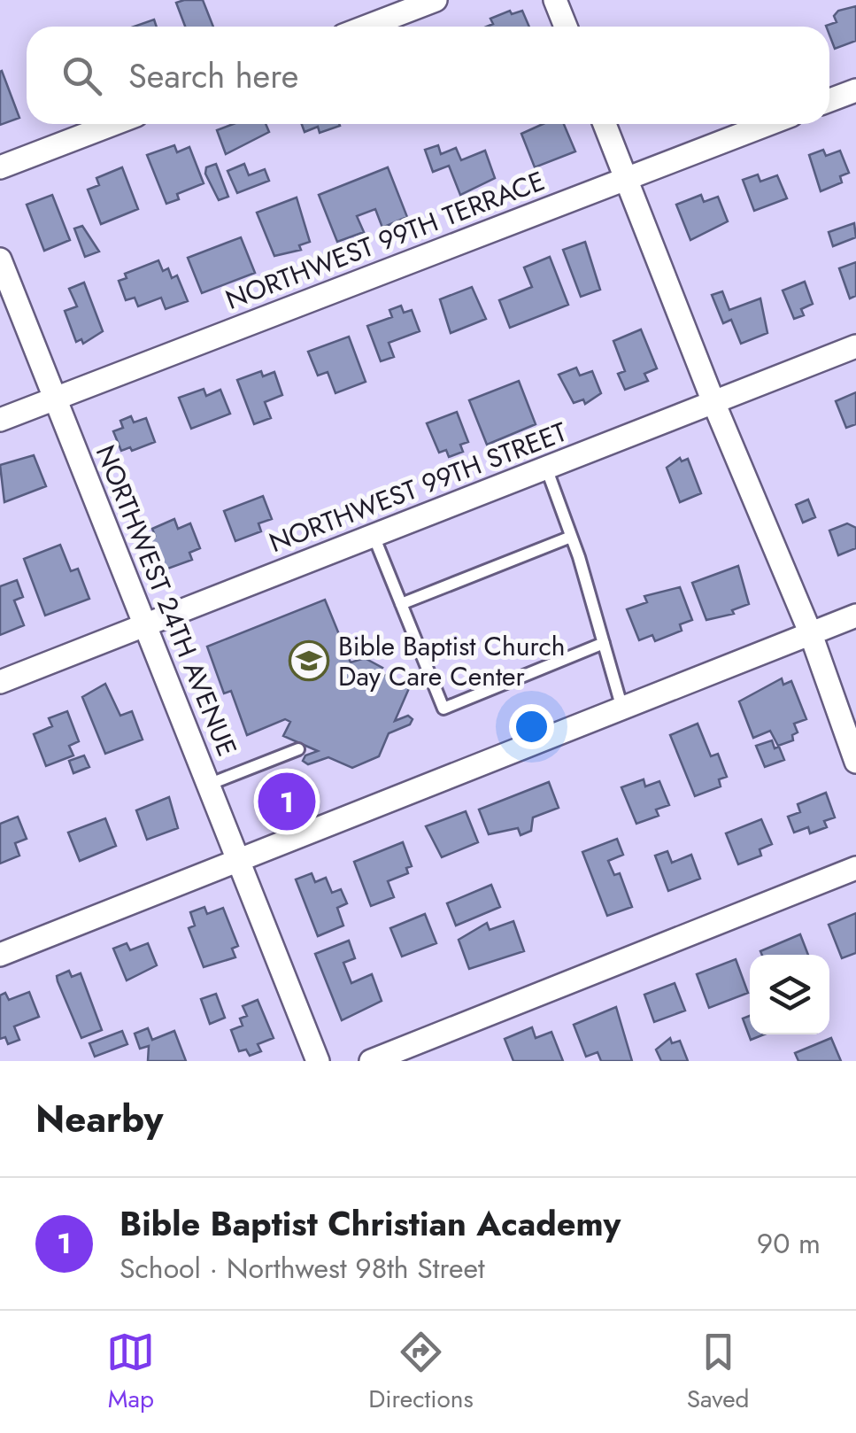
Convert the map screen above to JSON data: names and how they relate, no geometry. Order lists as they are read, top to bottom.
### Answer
{
  "streets": {
    "street": ["NORTHWEST 99TH TERRACE", "NORTHWEST 99TH STREET", "NORTHWEST 24TH AVENUE"]
  },
  "crossings": [
    ["NORTHWEST 99TH TERRACE", "NORTHWEST 24TH AVENUE"],
    ["NORTHWEST 99TH STREET", "NORTHWEST 24TH AVENUE"]
  ],
  "places": {
    "school or university": ["Bible Baptist Church Day Care Center"]
  },
  "page": {
    "search": "Search here",
    "pins": "1",
    "heading": "Nearby",
    "list": [
      {
        "mark": "1",
        "name": "Bible Baptist Christian Academy",
        "note": "School · Northwest 98th Street",
        "value": "90 m"
      }
    ],
    "nav": ["Map", "Directions", "Saved"]
  }
}
